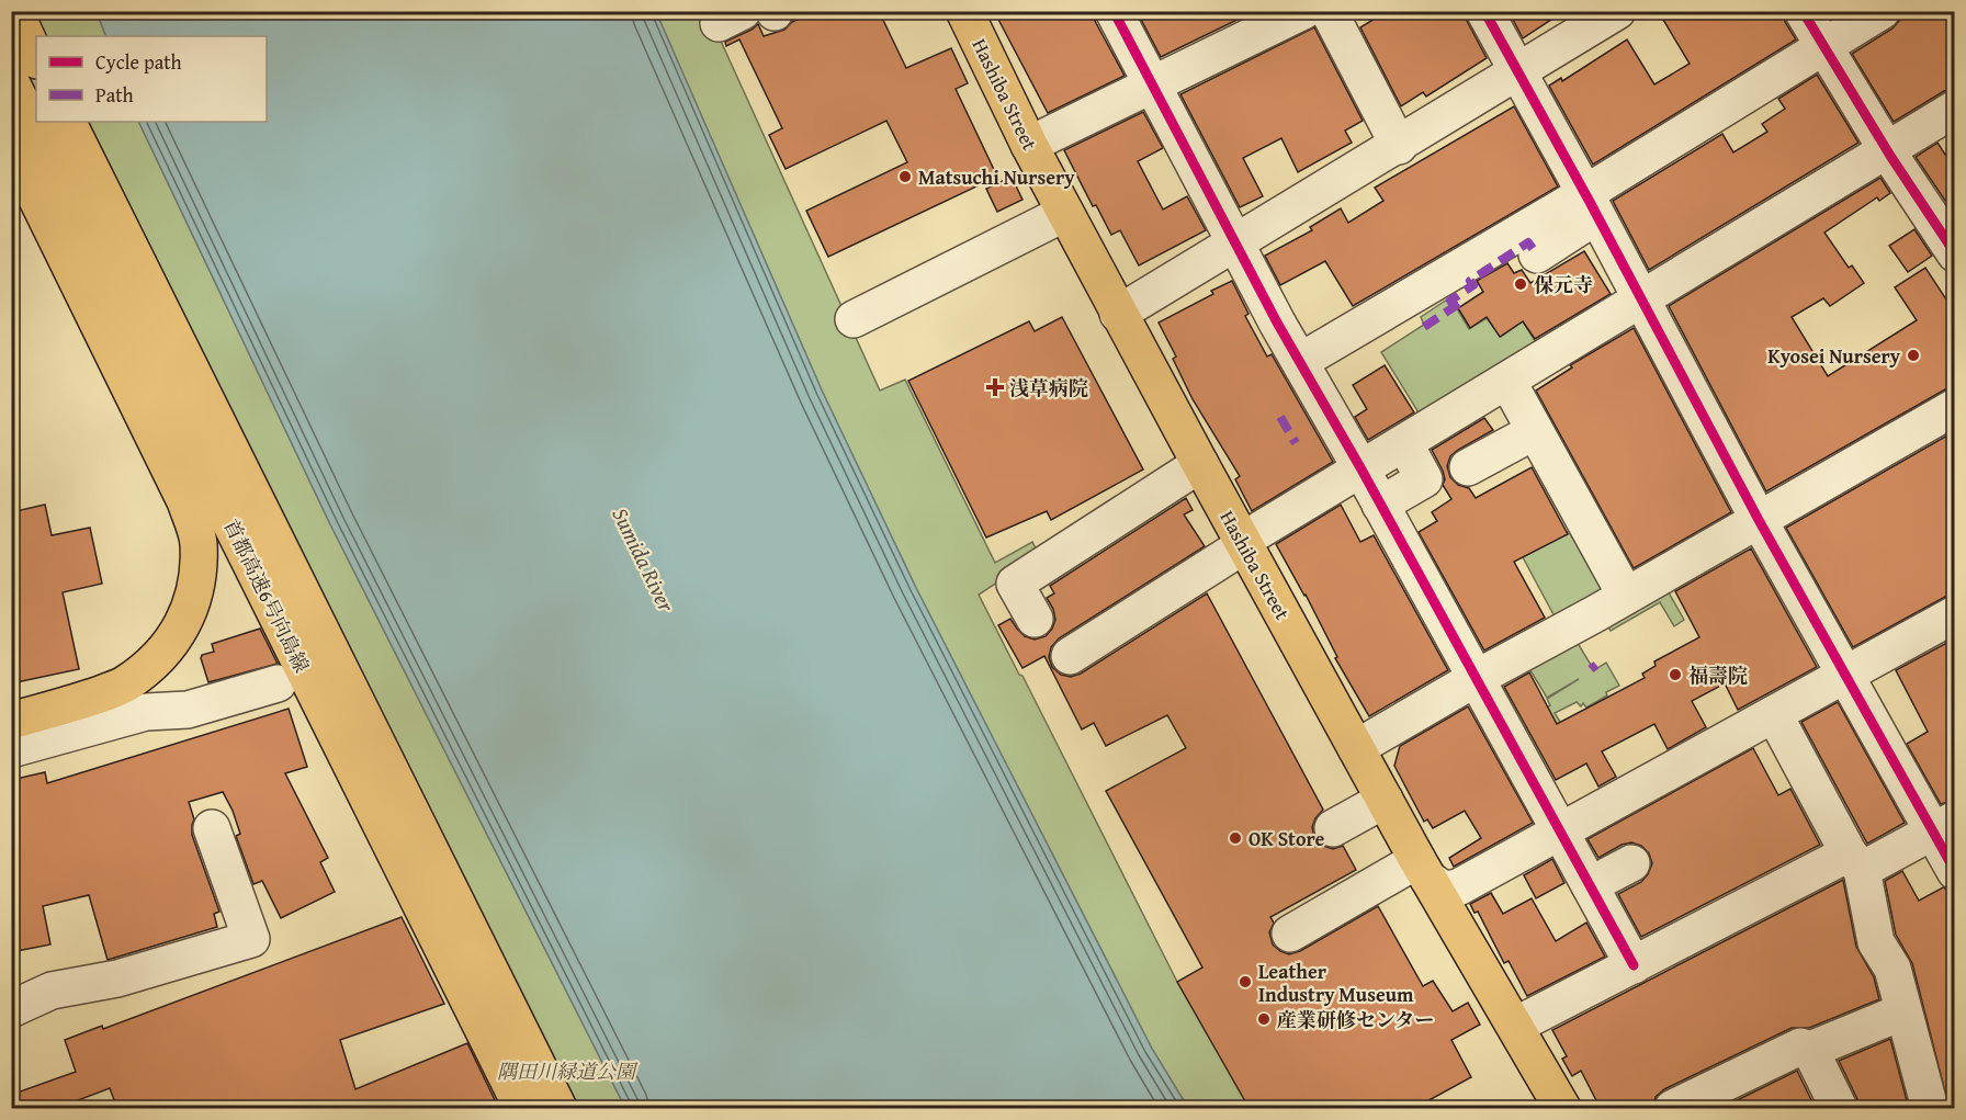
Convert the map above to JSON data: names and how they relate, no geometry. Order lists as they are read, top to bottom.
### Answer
{
  "streets": {
    "main road": ["Hashiba Street", "首都高速6号向島線"]
  },
  "water": ["Sumida River"],
  "parks": ["隅田川緑道公園"],
  "places": {
    "other": [
      "Matsuchi Nursery",
      "保元寺",
      "Kyosei Nursery",
      "福壽院",
      "OK Store",
      "Leather Industry Museum",
      "産業研修センター"
    ],
    "health": ["浅草病院"]
  },
  "legend": ["Cycle path", "Path"]
}
